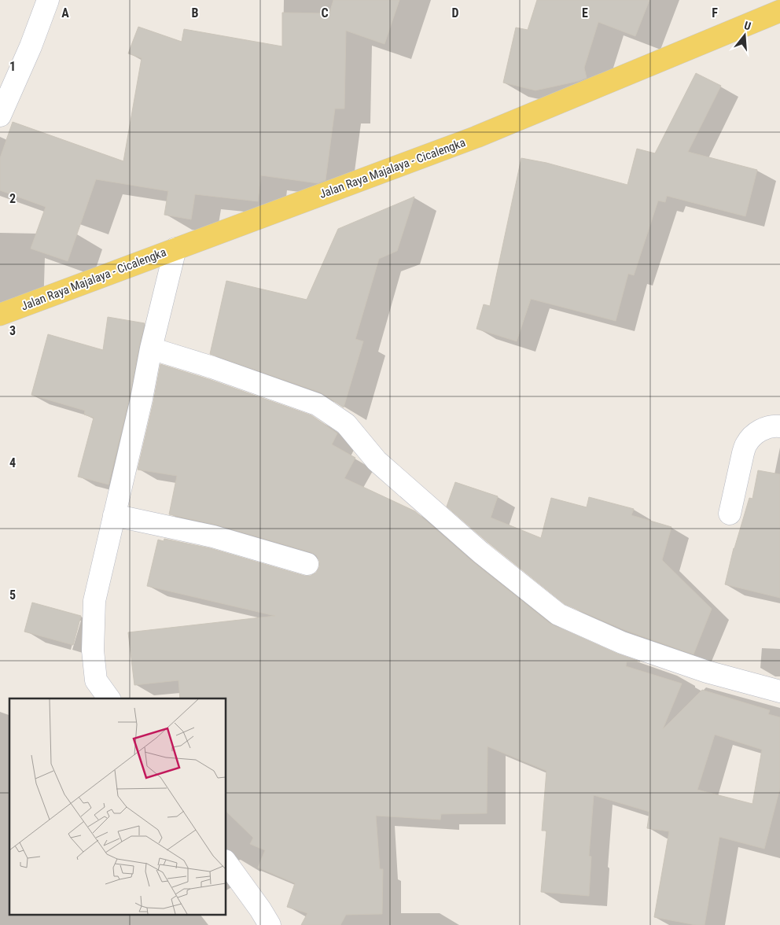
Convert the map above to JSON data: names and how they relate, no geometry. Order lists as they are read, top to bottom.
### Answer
{
  "streets": {
    "main road": ["Jalan Raya Majalaya - Cicalengka"]
  },
  "north": "top",
  "grid": {
    "columns": [
      "A",
      "B",
      "C",
      "D",
      "E",
      "F"
    ],
    "rows": [
      "1",
      "2",
      "3",
      "4",
      "5"
    ]
  }
}
